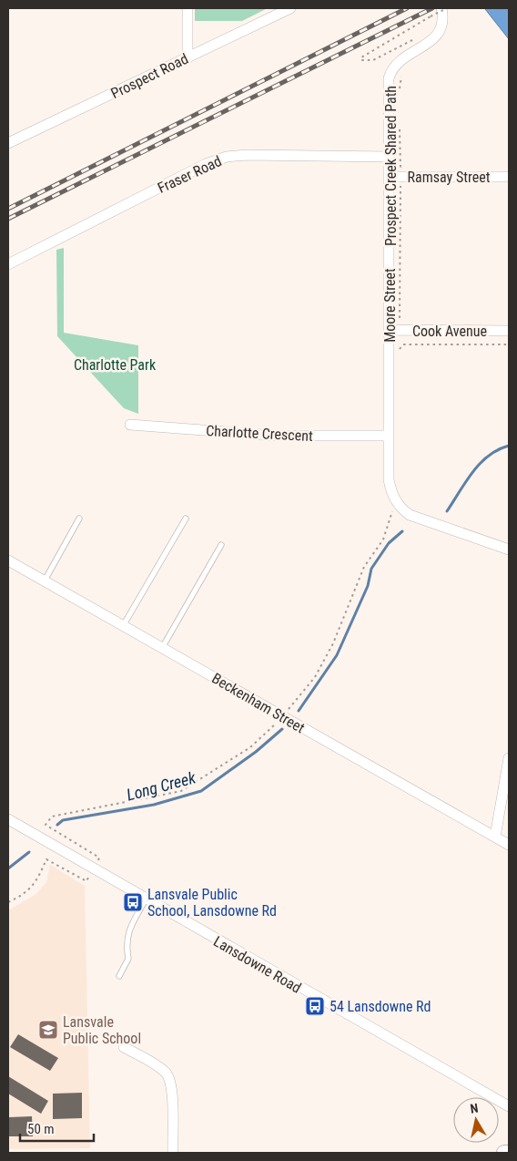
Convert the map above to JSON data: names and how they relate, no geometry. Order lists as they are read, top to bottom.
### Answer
{
  "streets": {
    "street": [
      "Prospect Road",
      "Fraser Road",
      "Ramsay Street",
      "Moore Street",
      "Cook Avenue",
      "Charlotte Crescent",
      "Beckenham Street",
      "Lansdowne Road"
    ],
    "path": ["Prospect Creek Shared Path"]
  },
  "crossings": [
    ["Prospect Creek Shared Path", "Ramsay Street"],
    ["Fraser Road", "Moore Street"],
    ["Ramsay Street", "Moore Street"],
    ["Moore Street", "Cook Avenue"],
    ["Moore Street", "Charlotte Crescent"]
  ],
  "water": ["Long Creek"],
  "parks": ["Charlotte Park"],
  "places": {
    "bus stop": ["Lansvale Public School, Lansdowne Rd", "54 Lansdowne Rd"],
    "school or university": ["Lansvale Public School"]
  },
  "scale_bar": "50 m",
  "north": "top"
}
